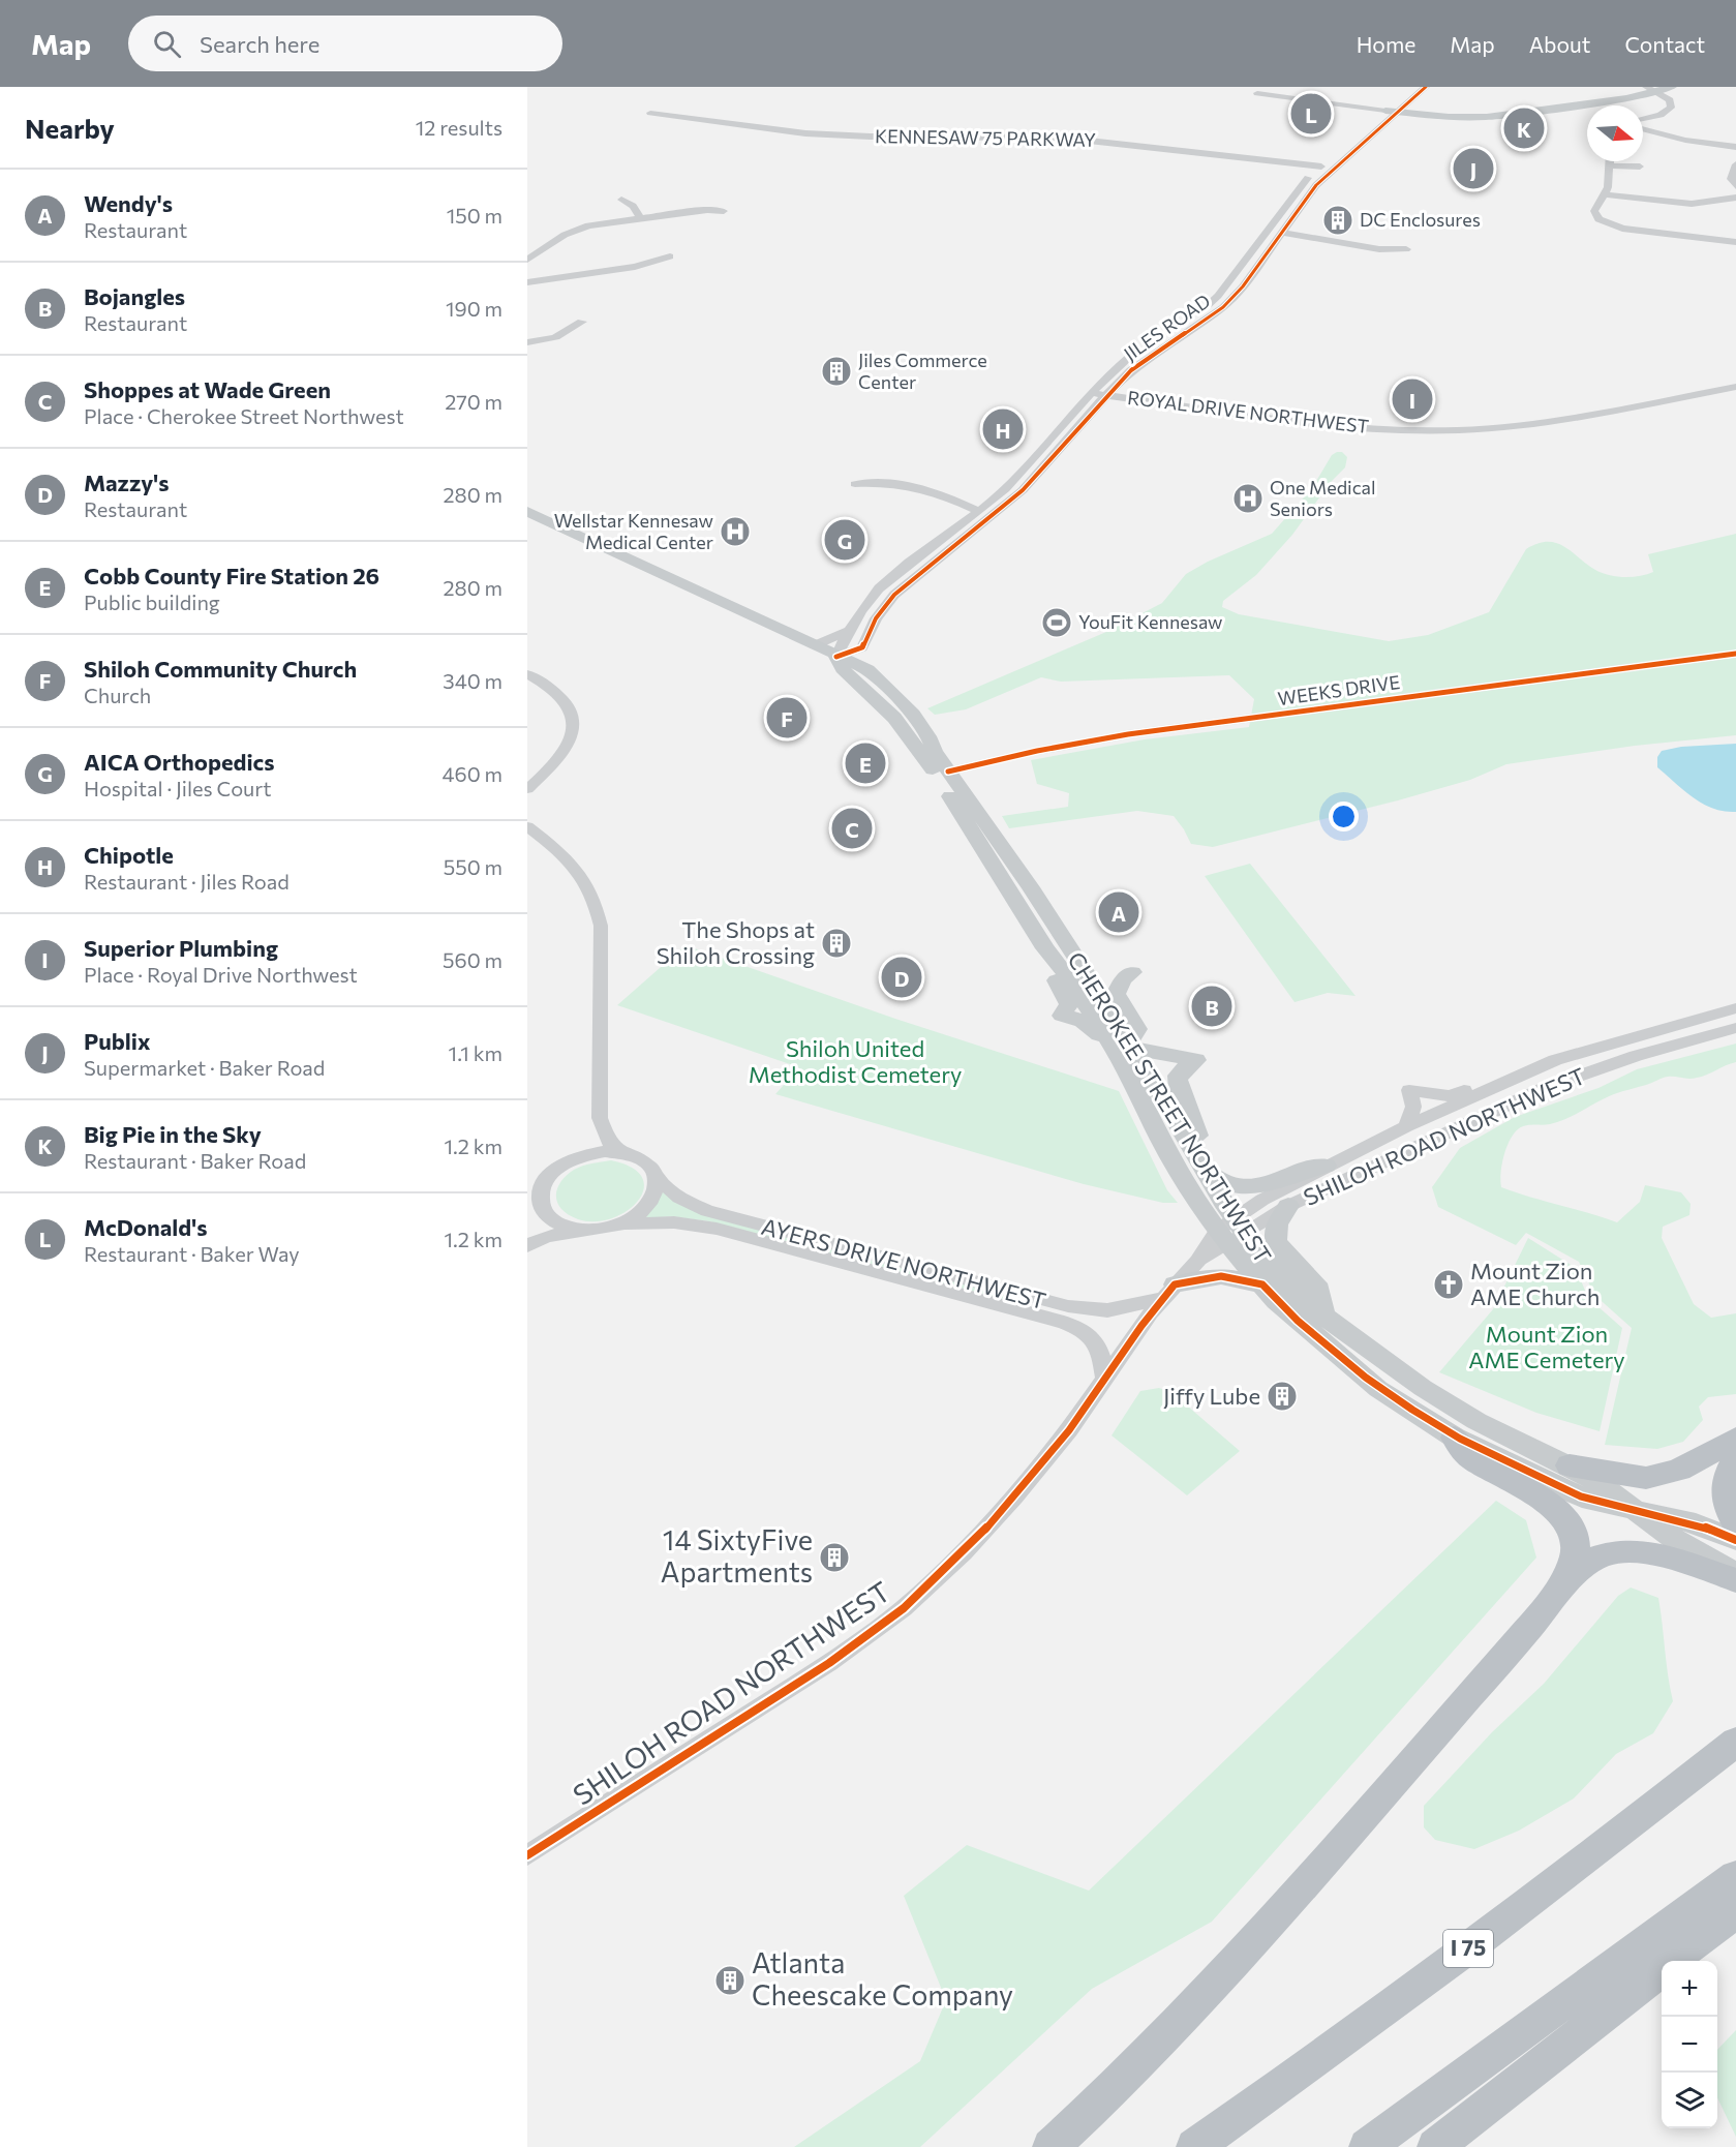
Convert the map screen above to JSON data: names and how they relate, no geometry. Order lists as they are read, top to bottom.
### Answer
{
  "streets": {
    "highway": ["I 75"],
    "main road": ["CHEROKEE STREET NORTHWEST"],
    "street": [
      "KENNESAW 75 PARKWAY",
      "JILES ROAD",
      "ROYAL DRIVE NORTHWEST",
      "WEEKS DRIVE",
      "SHILOH ROAD NORTHWEST",
      "AYERS DRIVE NORTHWEST"
    ]
  },
  "crossings": [
    ["KENNESAW 75 PARKWAY", "JILES ROAD"],
    ["JILES ROAD", "ROYAL DRIVE NORTHWEST"],
    ["JILES ROAD", "CHEROKEE STREET NORTHWEST"],
    ["WEEKS DRIVE", "CHEROKEE STREET NORTHWEST"],
    ["CHEROKEE STREET NORTHWEST", "SHILOH ROAD NORTHWEST"],
    ["SHILOH ROAD NORTHWEST", "AYERS DRIVE NORTHWEST"]
  ],
  "parks": ["Shiloh United Methodist Cemetery", "Mount Zion AME Cemetery"],
  "places": {
    "building": [
      "DC Enclosures",
      "Jiles Commerce Center",
      "The Shops at Shiloh Crossing",
      "Jiffy Lube",
      "14 SixtyFive Apartments",
      "Atlanta Cheescake Company"
    ],
    "hospital": ["One Medical Seniors", "Wellstar Kennesaw Medical Center"],
    "sports": ["YouFit Kennesaw"],
    "church": ["Mount Zion AME Church"]
  },
  "north": "right",
  "page": {
    "header": "Map",
    "search": "Search here",
    "nav": [
      "Home",
      "Map",
      "About",
      "Contact"
    ],
    "heading": ["Nearby", "12 results"],
    "pins": [
      "L",
      "K",
      "J",
      "I",
      "H",
      "G",
      "F",
      "E",
      "C",
      "A",
      "D",
      "B"
    ],
    "list": [
      {
        "mark": "A",
        "name": "Wendy's",
        "note": "Restaurant",
        "value": "150 m"
      },
      {
        "mark": "B",
        "name": "Bojangles",
        "note": "Restaurant",
        "value": "190 m"
      },
      {
        "mark": "C",
        "name": "Shoppes at Wade Green",
        "note": "Place · Cherokee Street Northwest",
        "value": "270 m"
      },
      {
        "mark": "D",
        "name": "Mazzy's",
        "note": "Restaurant",
        "value": "280 m"
      },
      {
        "mark": "E",
        "name": "Cobb County Fire Station 26",
        "note": "Public building",
        "value": "280 m"
      },
      {
        "mark": "F",
        "name": "Shiloh Community Church",
        "note": "Church",
        "value": "340 m"
      },
      {
        "mark": "G",
        "name": "AICA Orthopedics",
        "note": "Hospital · Jiles Court",
        "value": "460 m"
      },
      {
        "mark": "H",
        "name": "Chipotle",
        "note": "Restaurant · Jiles Road",
        "value": "550 m"
      },
      {
        "mark": "I",
        "name": "Superior Plumbing",
        "note": "Place · Royal Drive Northwest",
        "value": "560 m"
      },
      {
        "mark": "J",
        "name": "Publix",
        "note": "Supermarket · Baker Road",
        "value": "1.1 km"
      },
      {
        "mark": "K",
        "name": "Big Pie in the Sky",
        "note": "Restaurant · Baker Road",
        "value": "1.2 km"
      },
      {
        "mark": "L",
        "name": "McDonald's",
        "note": "Restaurant · Baker Way",
        "value": "1.2 km"
      }
    ],
    "map_buttons": ["+", "−"]
  }
}
